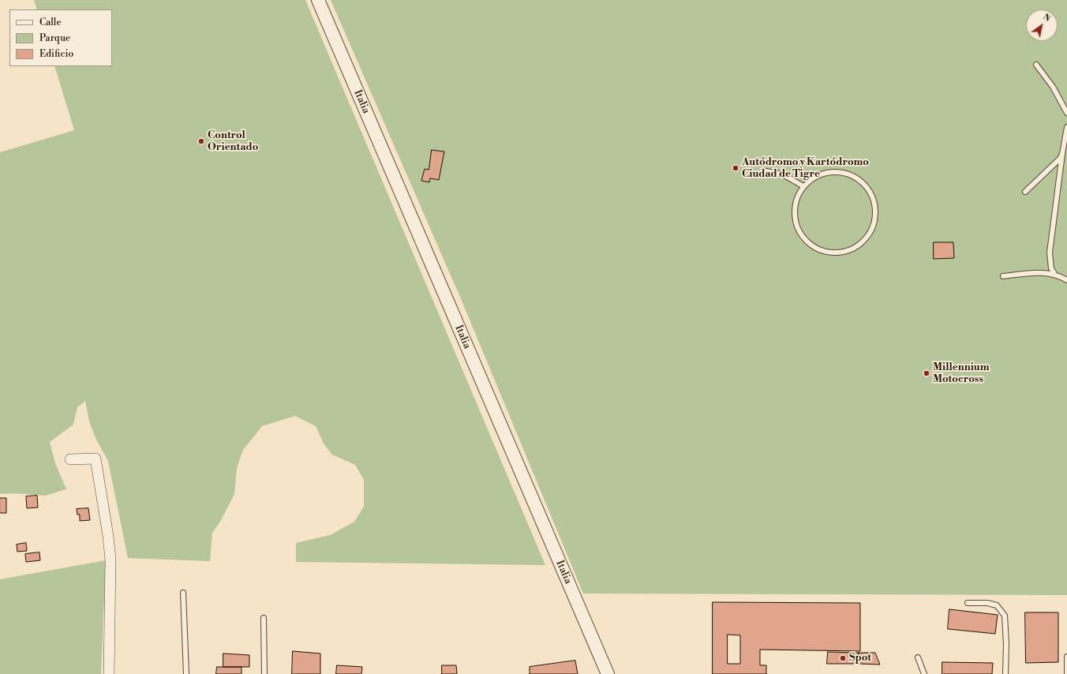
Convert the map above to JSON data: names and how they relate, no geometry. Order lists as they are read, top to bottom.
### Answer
{
  "streets": {
    "street": ["Italia"]
  },
  "places": [
    "Control Orientado",
    "Autódromo y Kartódromo Ciudad de Tigre",
    "Millennium Motocross",
    "Spot"
  ],
  "legend": ["Calle", "Parque", "Edificio"],
  "north": "top right"
}
